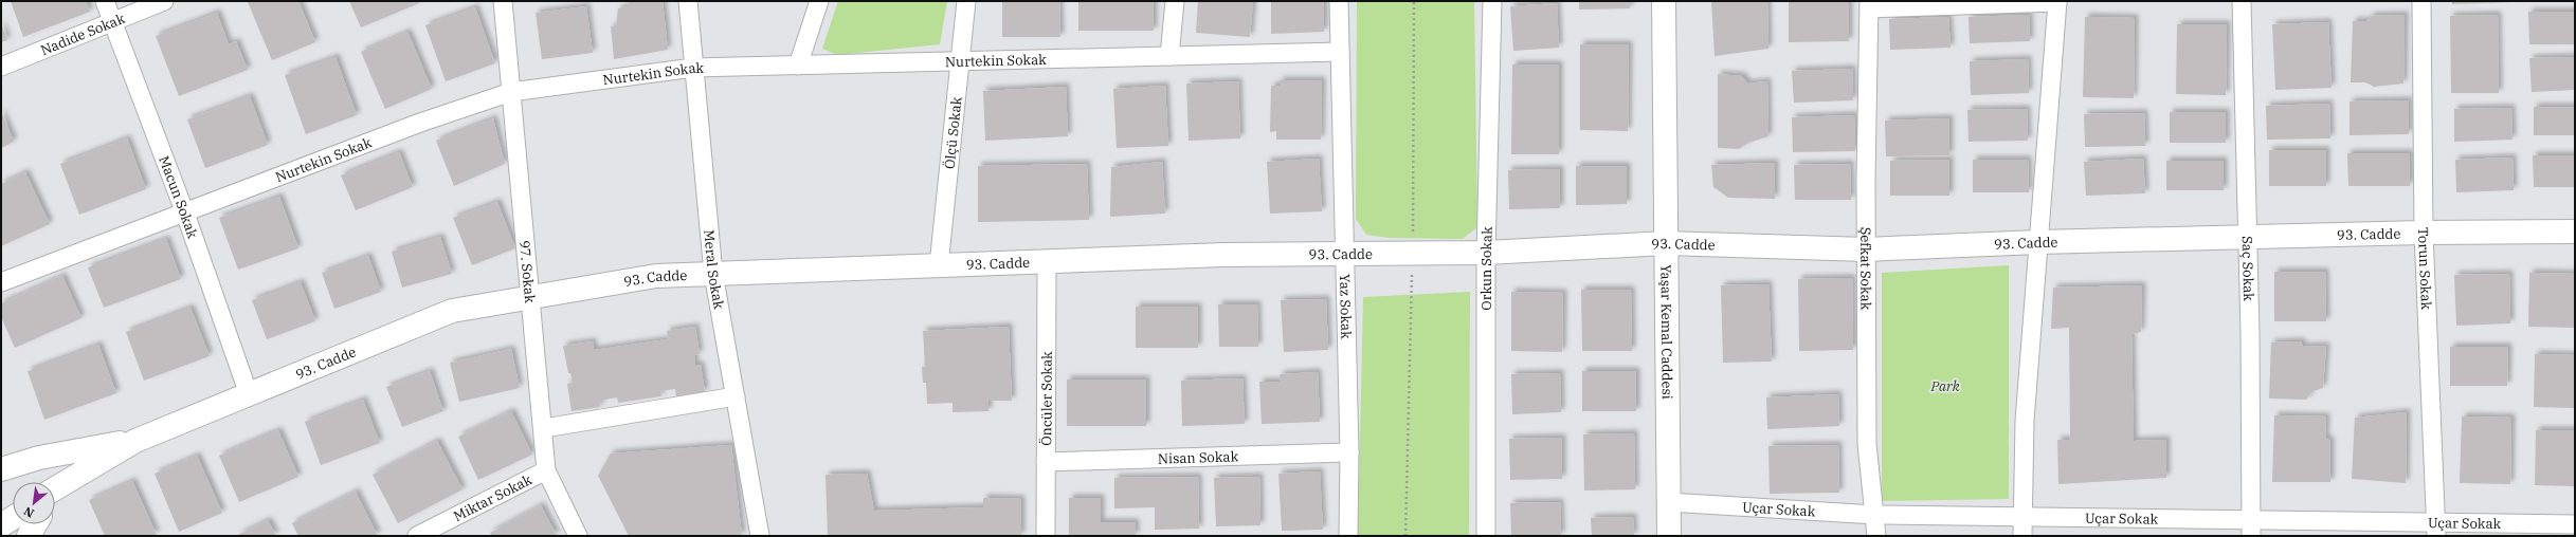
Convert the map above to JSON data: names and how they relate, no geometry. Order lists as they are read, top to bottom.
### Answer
{
  "streets": {
    "main road": ["93. Cadde", "Yaşar Kemal Caddesi"],
    "street": [
      "Nadide Sokak",
      "Nurtekin Sokak",
      "Ölçü Sokak",
      "Macun Sokak",
      "Orkun Sokak",
      "Şefkat Sokak",
      "Saç Sokak",
      "Torun Sokak",
      "Meral Sokak",
      "97. Sokak",
      "Yaz Sokak",
      "Öncüler Sokak",
      "Nisan Sokak",
      "Miktar Sokak",
      "Uçar Sokak"
    ]
  },
  "crossings": [
    ["Nadide Sokak", "Macun Sokak"],
    ["Nurtekin Sokak", "Ölçü Sokak"],
    ["Nurtekin Sokak", "Macun Sokak"],
    ["Nurtekin Sokak", "Meral Sokak"],
    ["Nurtekin Sokak", "97. Sokak"],
    ["Nurtekin Sokak", "Yaz Sokak"],
    ["Ölçü Sokak", "93. Cadde"],
    ["Macun Sokak", "93. Cadde"],
    ["93. Cadde", "Orkun Sokak"],
    ["93. Cadde", "Şefkat Sokak"],
    ["93. Cadde", "Saç Sokak"],
    ["93. Cadde", "Torun Sokak"],
    ["93. Cadde", "Meral Sokak"],
    ["93. Cadde", "97. Sokak"],
    ["93. Cadde", "Yaz Sokak"],
    ["93. Cadde", "Yaşar Kemal Caddesi"],
    ["93. Cadde", "Öncüler Sokak"],
    ["Şefkat Sokak", "Uçar Sokak"],
    ["Saç Sokak", "Uçar Sokak"],
    ["Torun Sokak", "Uçar Sokak"],
    ["97. Sokak", "Miktar Sokak"],
    ["Yaz Sokak", "Nisan Sokak"],
    ["Yaşar Kemal Caddesi", "Uçar Sokak"],
    ["Öncüler Sokak", "Nisan Sokak"]
  ],
  "parks": ["Park"],
  "north": "bottom left"
}
